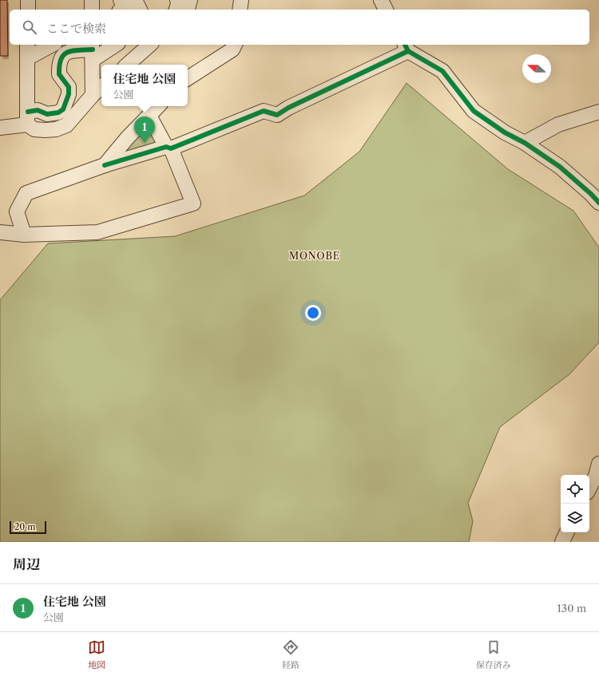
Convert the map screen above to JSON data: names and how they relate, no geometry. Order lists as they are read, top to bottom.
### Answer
{
  "districts": ["MONOBE"],
  "scale_bar": "20 m",
  "north": "left",
  "page": {
    "search": "ここで検索",
    "popup": ["住宅地 公園", "公園"],
    "pins": "1",
    "scale": "20 m",
    "heading": "周辺",
    "list": [
      {
        "mark": "1",
        "name": "住宅地 公園",
        "note": "公園",
        "value": "130 m"
      }
    ],
    "nav": ["地図", "経路", "保存済み"]
  }
}
